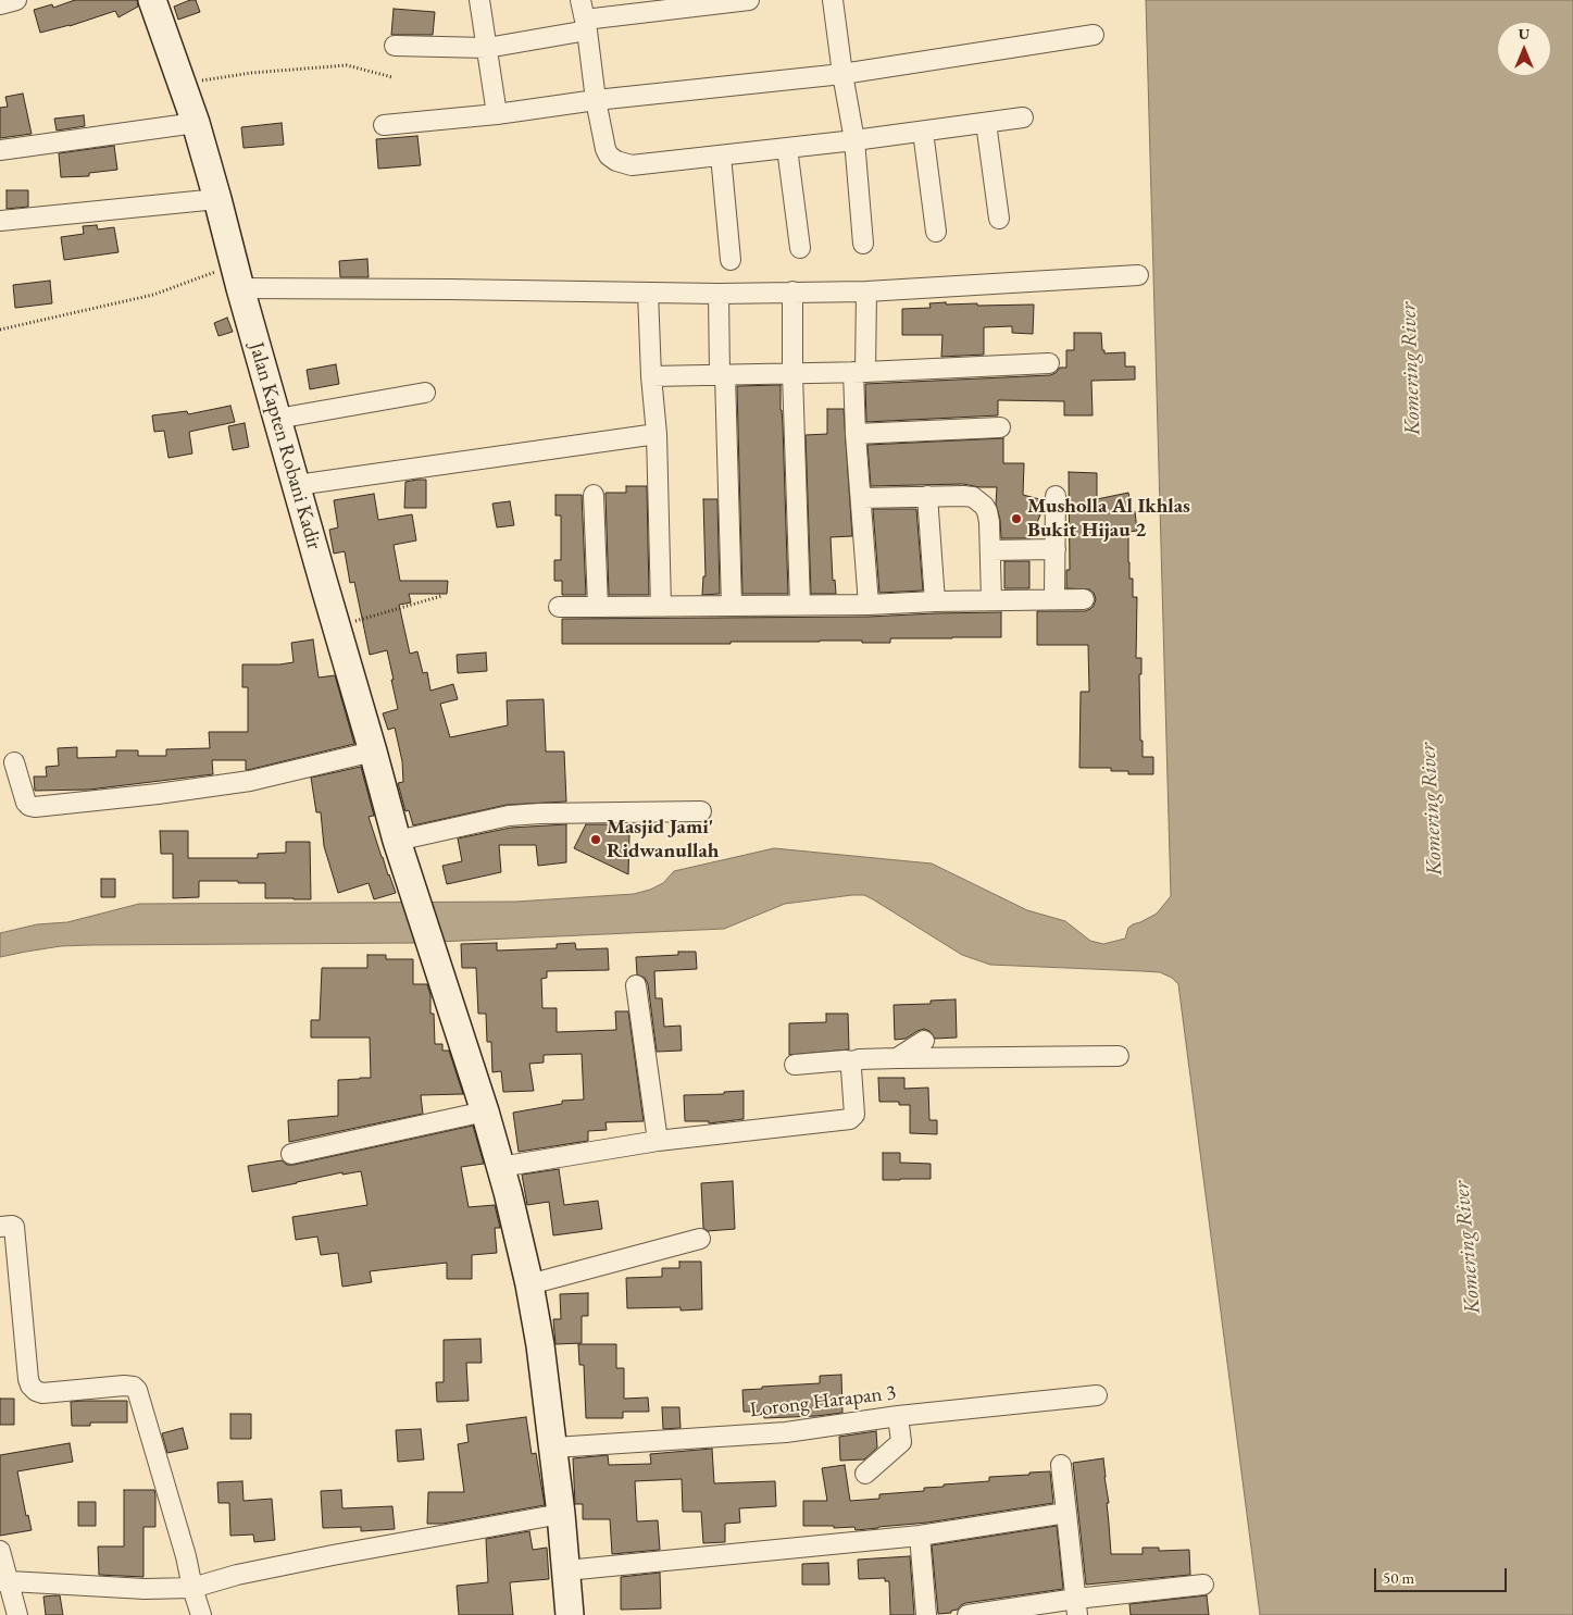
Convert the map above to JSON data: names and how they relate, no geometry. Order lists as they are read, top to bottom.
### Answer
{
  "streets": {
    "main road": ["Jalan Kapten Robani Kadir"],
    "street": ["Lorong Harapan 3"]
  },
  "crossings": [
    ["Jalan Kapten Robani Kadir", "Lorong Harapan 3"]
  ],
  "water": ["Komering River"],
  "places": ["Musholla Al Ikhlas Bukit Hijau 2", "Masjid Jami' Ridwanullah"],
  "scale_bar": "50 m",
  "north": "top"
}
